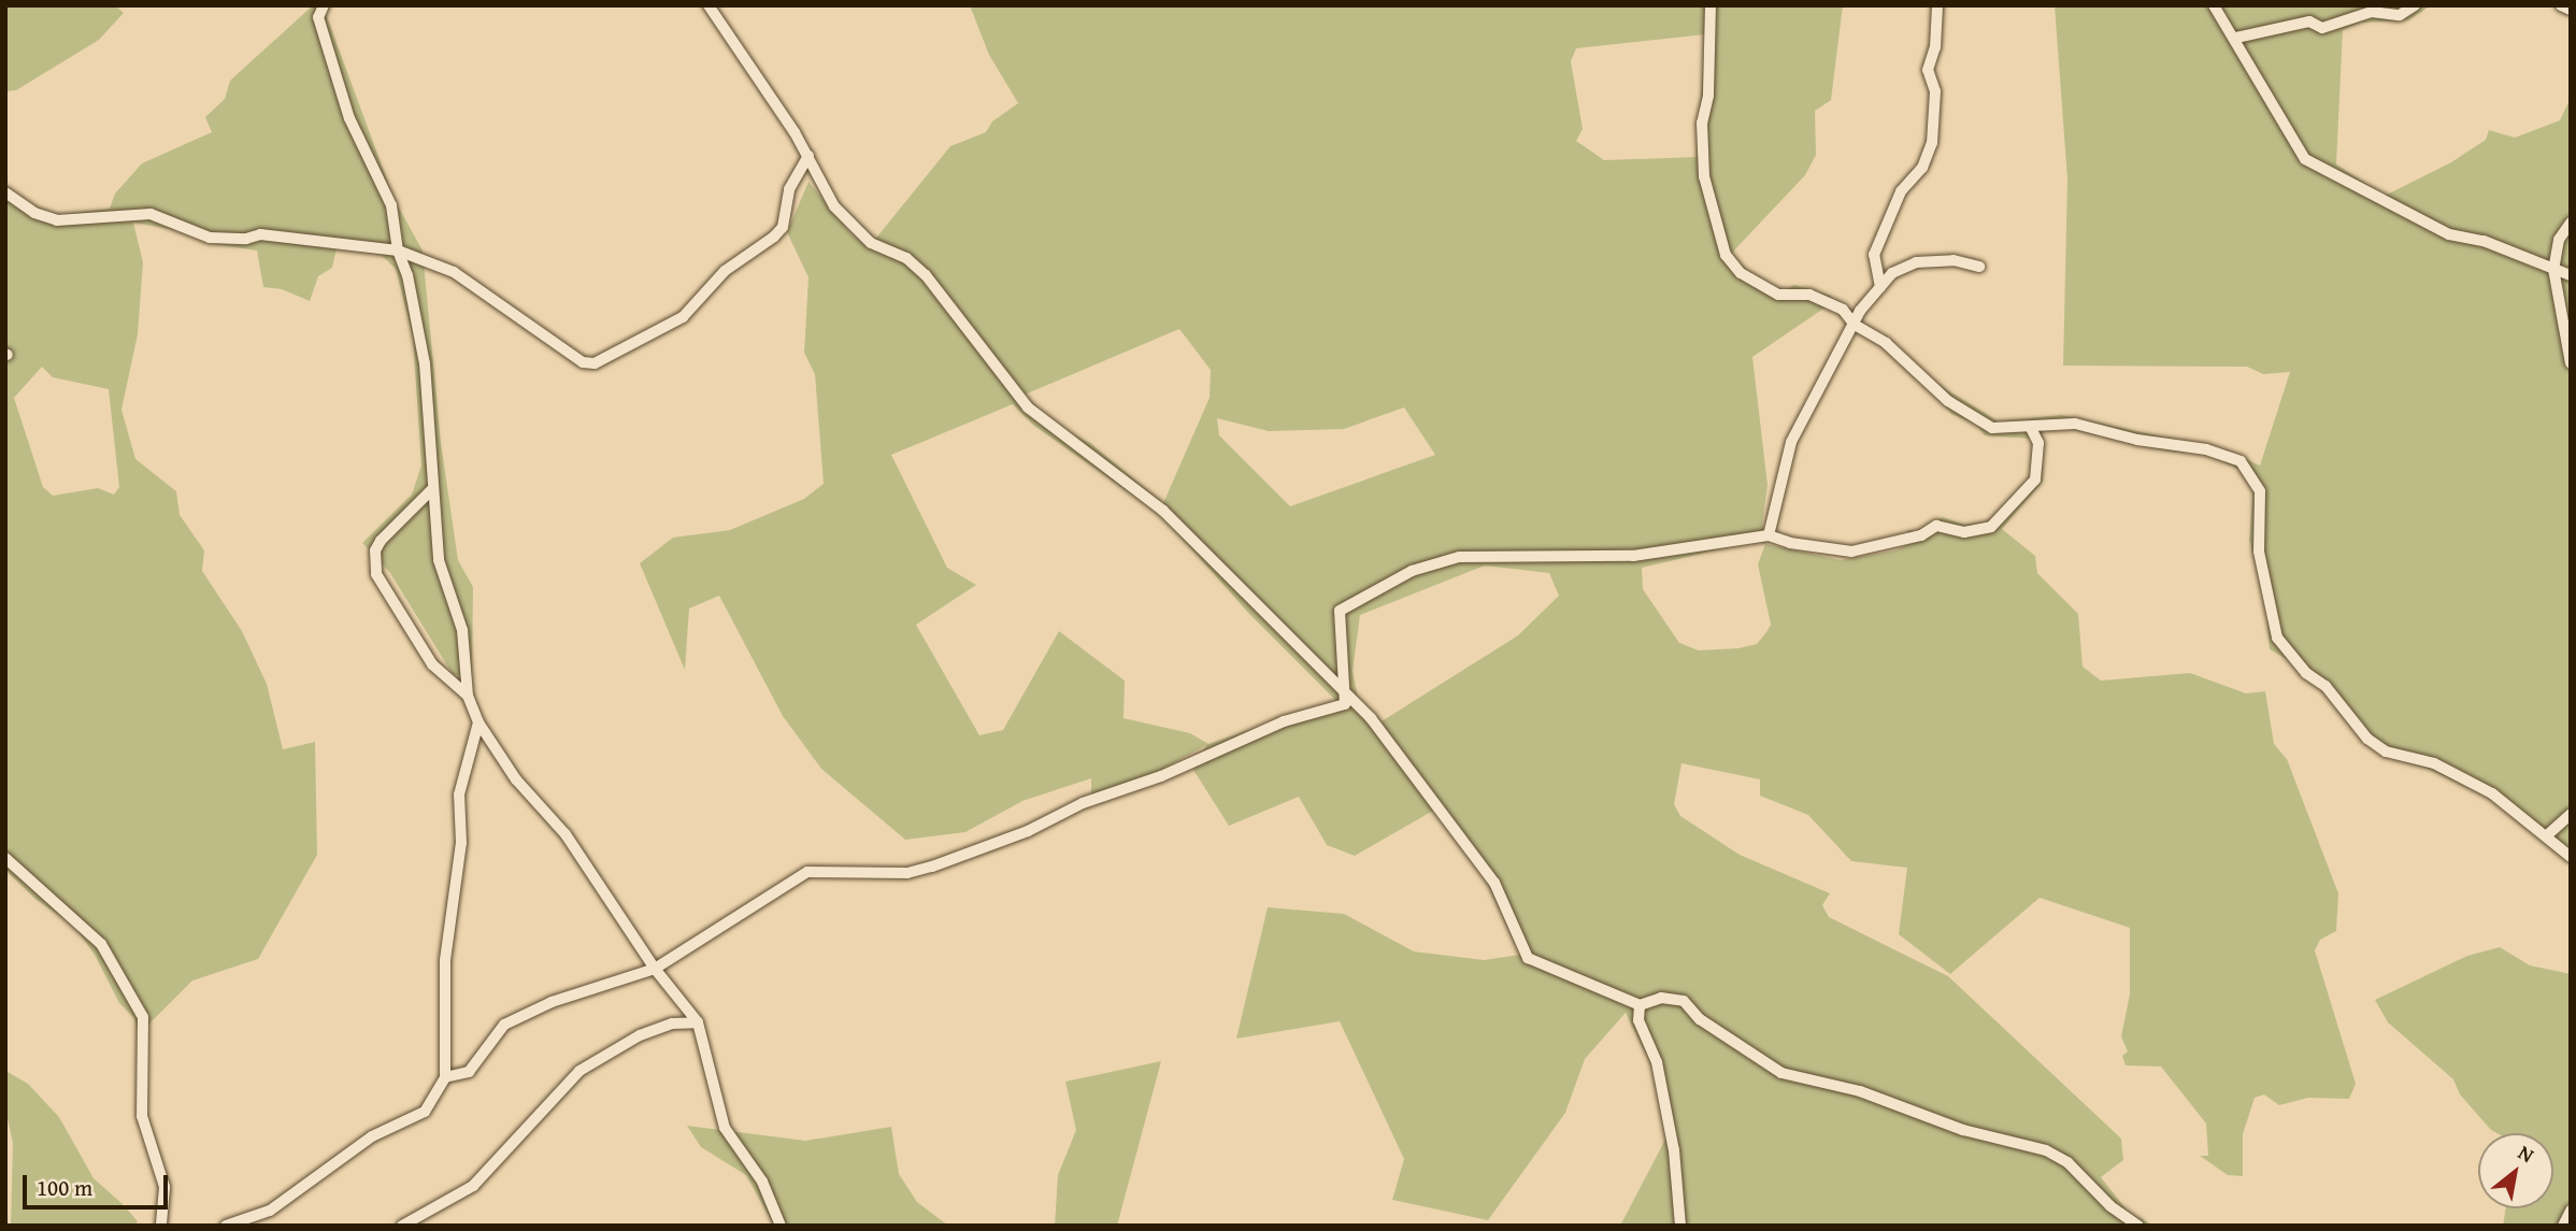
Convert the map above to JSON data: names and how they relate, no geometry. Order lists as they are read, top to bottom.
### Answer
{
  "scale_bar": "100 m",
  "north": "top right"
}
